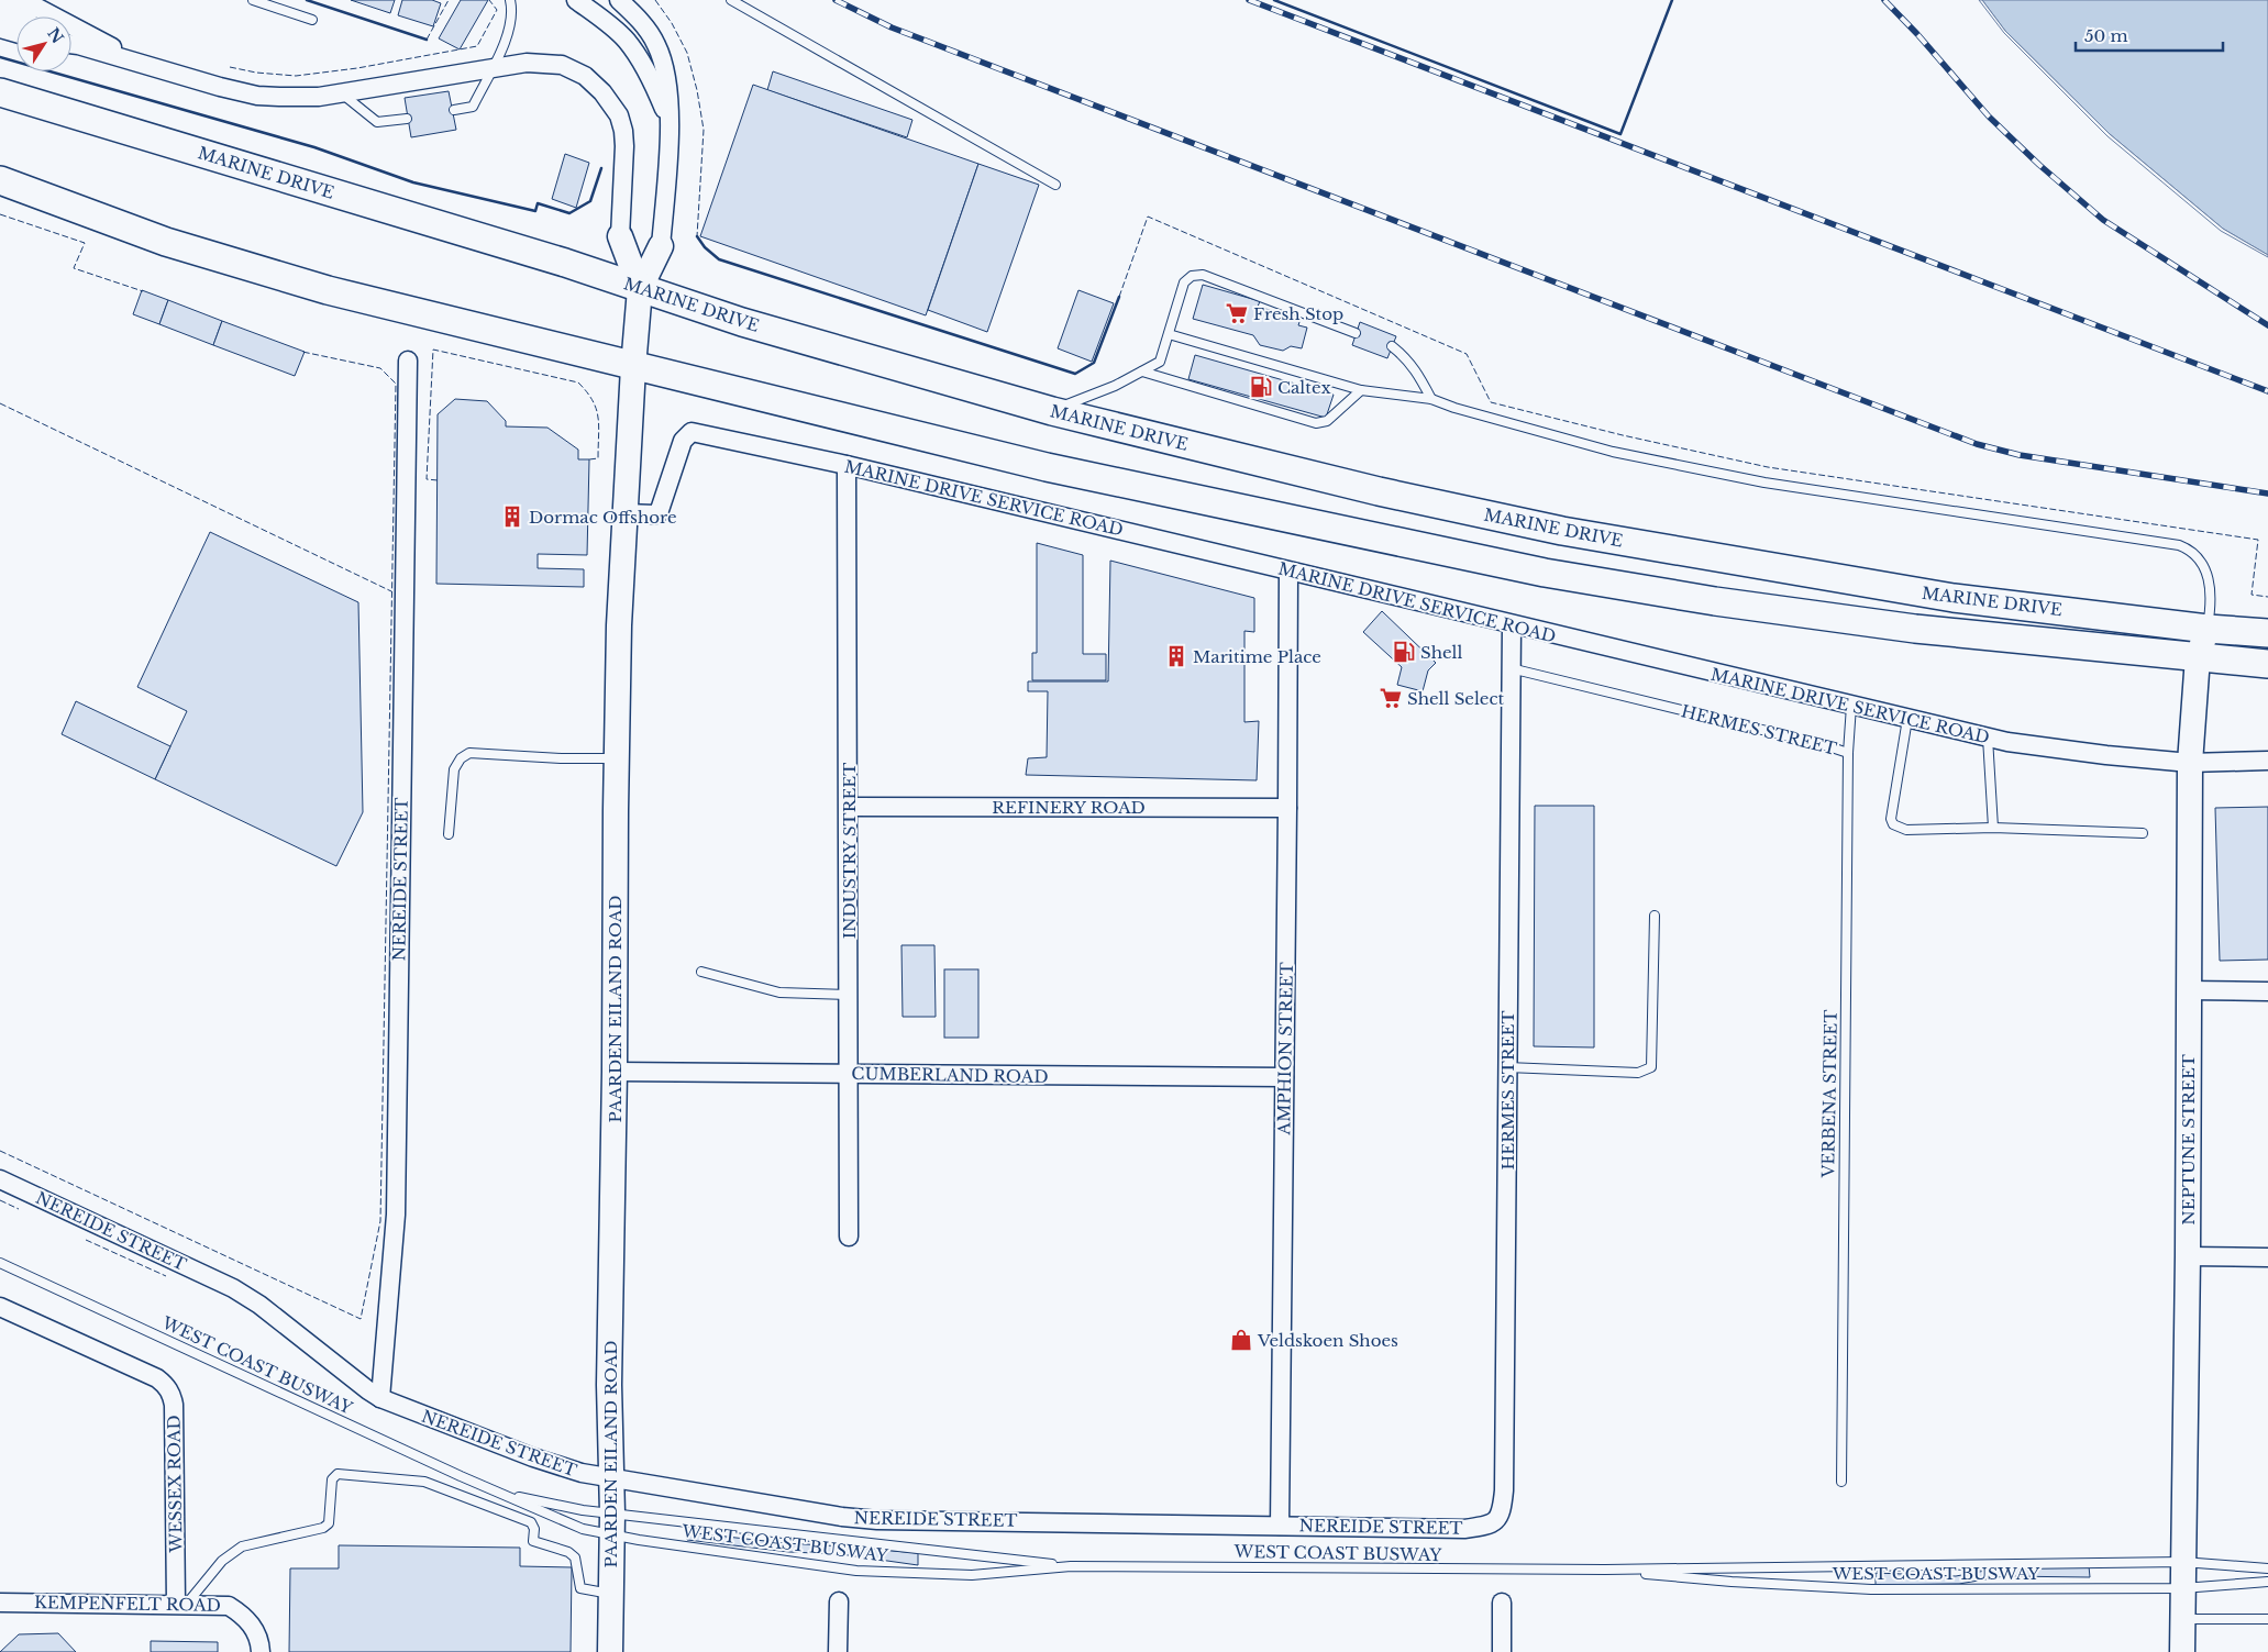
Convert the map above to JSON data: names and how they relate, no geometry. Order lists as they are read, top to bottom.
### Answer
{
  "streets": {
    "main road": ["MARINE DRIVE"],
    "street": [
      "MARINE DRIVE SERVICE ROAD",
      "HERMES STREET",
      "REFINERY ROAD",
      "INDUSTRY STREET",
      "NEREIDE STREET",
      "PAARDEN EILAND ROAD",
      "AMPHION STREET",
      "CUMBERLAND ROAD",
      "NEPTUNE STREET",
      "WESSEX ROAD",
      "KEMPENFELT ROAD"
    ],
    "lane": ["VERBENA STREET", "WEST COAST BUSWAY"]
  },
  "crossings": [
    ["MARINE DRIVE", "PAARDEN EILAND ROAD"],
    ["MARINE DRIVE", "NEPTUNE STREET"],
    ["MARINE DRIVE SERVICE ROAD", "HERMES STREET"],
    ["MARINE DRIVE SERVICE ROAD", "INDUSTRY STREET"],
    ["MARINE DRIVE SERVICE ROAD", "PAARDEN EILAND ROAD"],
    ["MARINE DRIVE SERVICE ROAD", "AMPHION STREET"],
    ["MARINE DRIVE SERVICE ROAD", "VERBENA STREET"],
    ["MARINE DRIVE SERVICE ROAD", "NEPTUNE STREET"],
    ["HERMES STREET", "NEREIDE STREET"],
    ["HERMES STREET", "VERBENA STREET"],
    ["REFINERY ROAD", "INDUSTRY STREET"],
    ["REFINERY ROAD", "AMPHION STREET"],
    ["INDUSTRY STREET", "CUMBERLAND ROAD"],
    ["NEREIDE STREET", "PAARDEN EILAND ROAD"],
    ["NEREIDE STREET", "AMPHION STREET"],
    ["PAARDEN EILAND ROAD", "CUMBERLAND ROAD"],
    ["PAARDEN EILAND ROAD", "WEST COAST BUSWAY"],
    ["AMPHION STREET", "CUMBERLAND ROAD"],
    ["NEPTUNE STREET", "WEST COAST BUSWAY"],
    ["WESSEX ROAD", "KEMPENFELT ROAD"]
  ],
  "places": {
    "supermarket": ["Fresh Stop", "Shell Select"],
    "fuel station": ["Caltex", "Shell"],
    "building": ["Dormac Offshore", "Maritime Place"],
    "shop": ["Veldskoen Shoes"]
  },
  "scale_bar": "50 m",
  "north": "top right"
}
